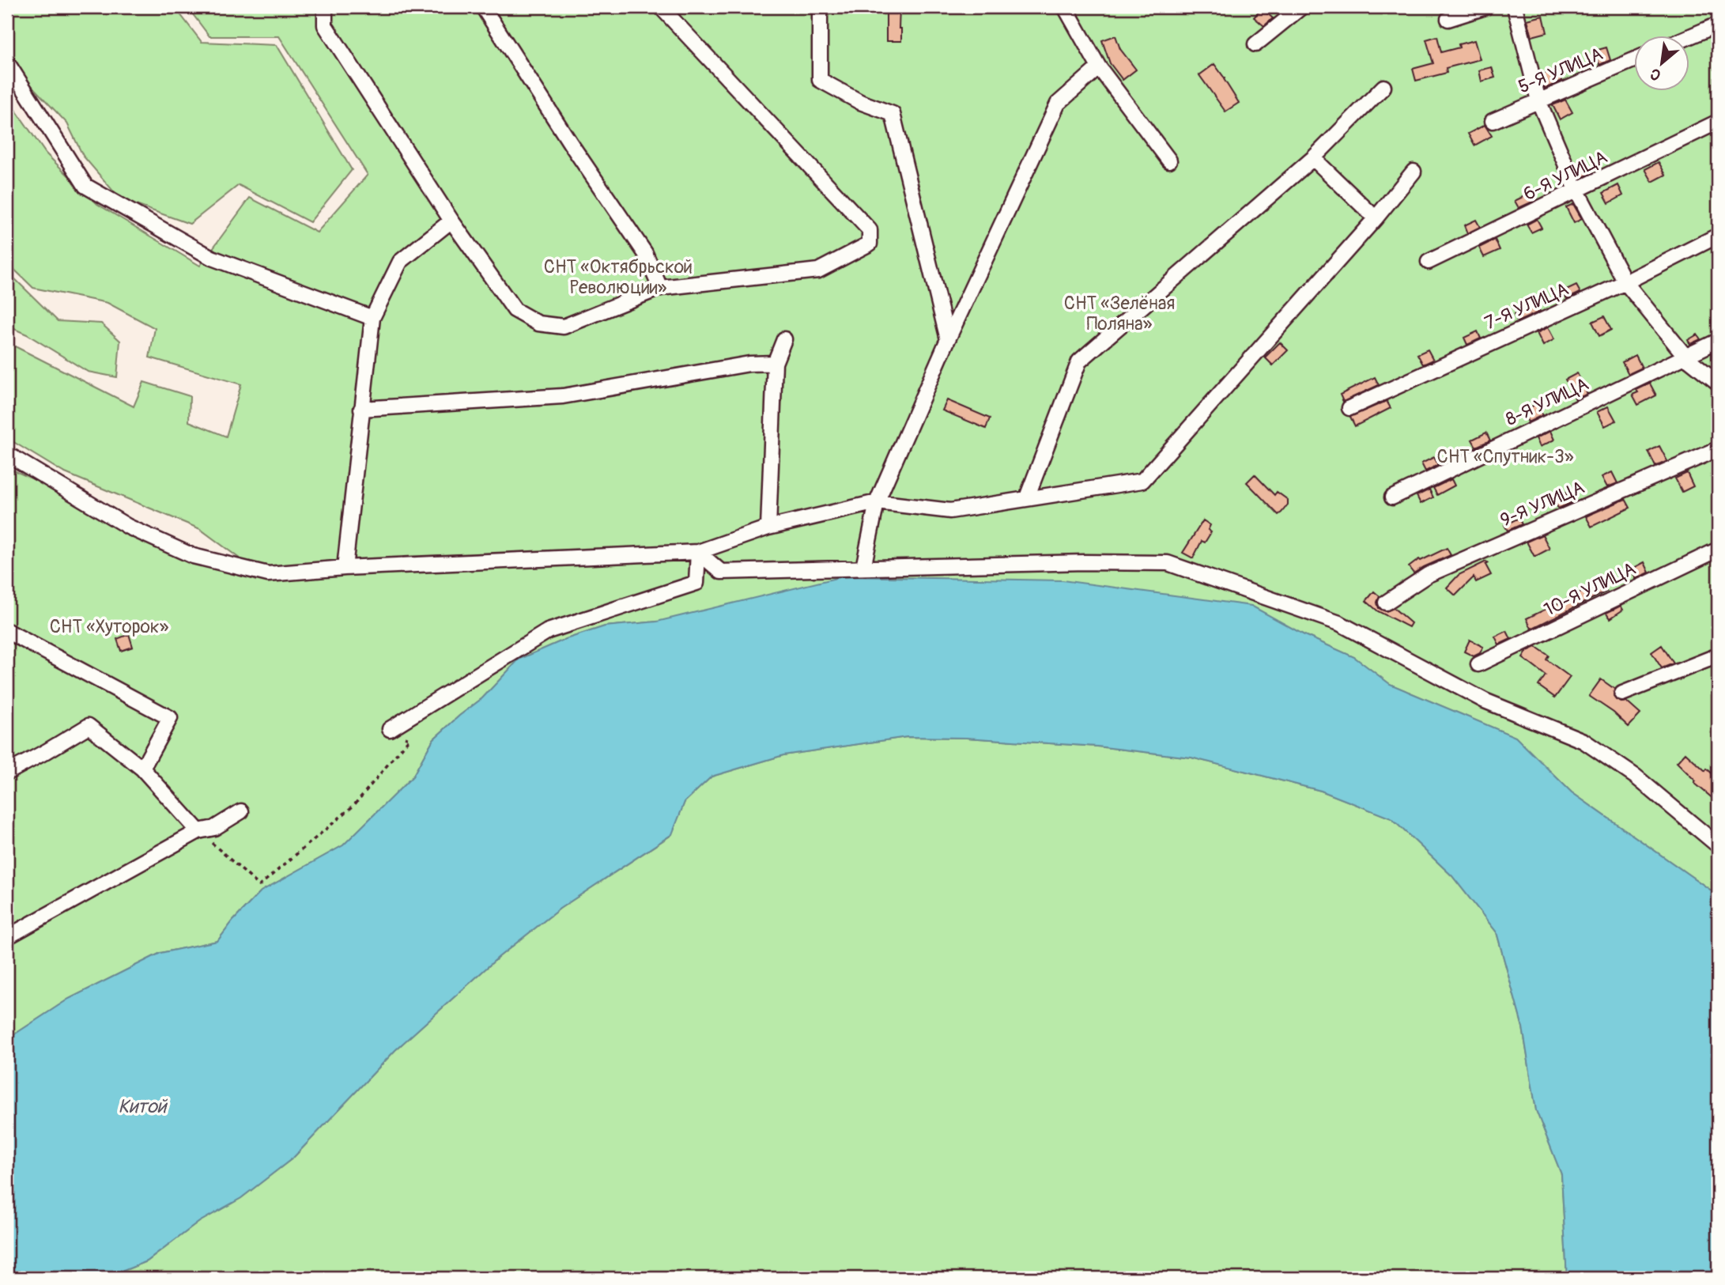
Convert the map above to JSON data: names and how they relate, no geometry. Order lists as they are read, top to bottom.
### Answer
{
  "streets": {
    "street": [
      "5-Я УЛИЦА",
      "6-Я УЛИЦА",
      "7-Я УЛИЦА",
      "8-Я УЛИЦА",
      "9-Я УЛИЦА",
      "10-Я УЛИЦА"
    ]
  },
  "water": ["Китой"],
  "parks": [
    "СНТ «Октябрьской Революции»",
    "СНТ «Зелёная Поляна»",
    "СНТ «Спутник-3»",
    "СНТ «Хуторок»"
  ],
  "north": "bottom left"
}
